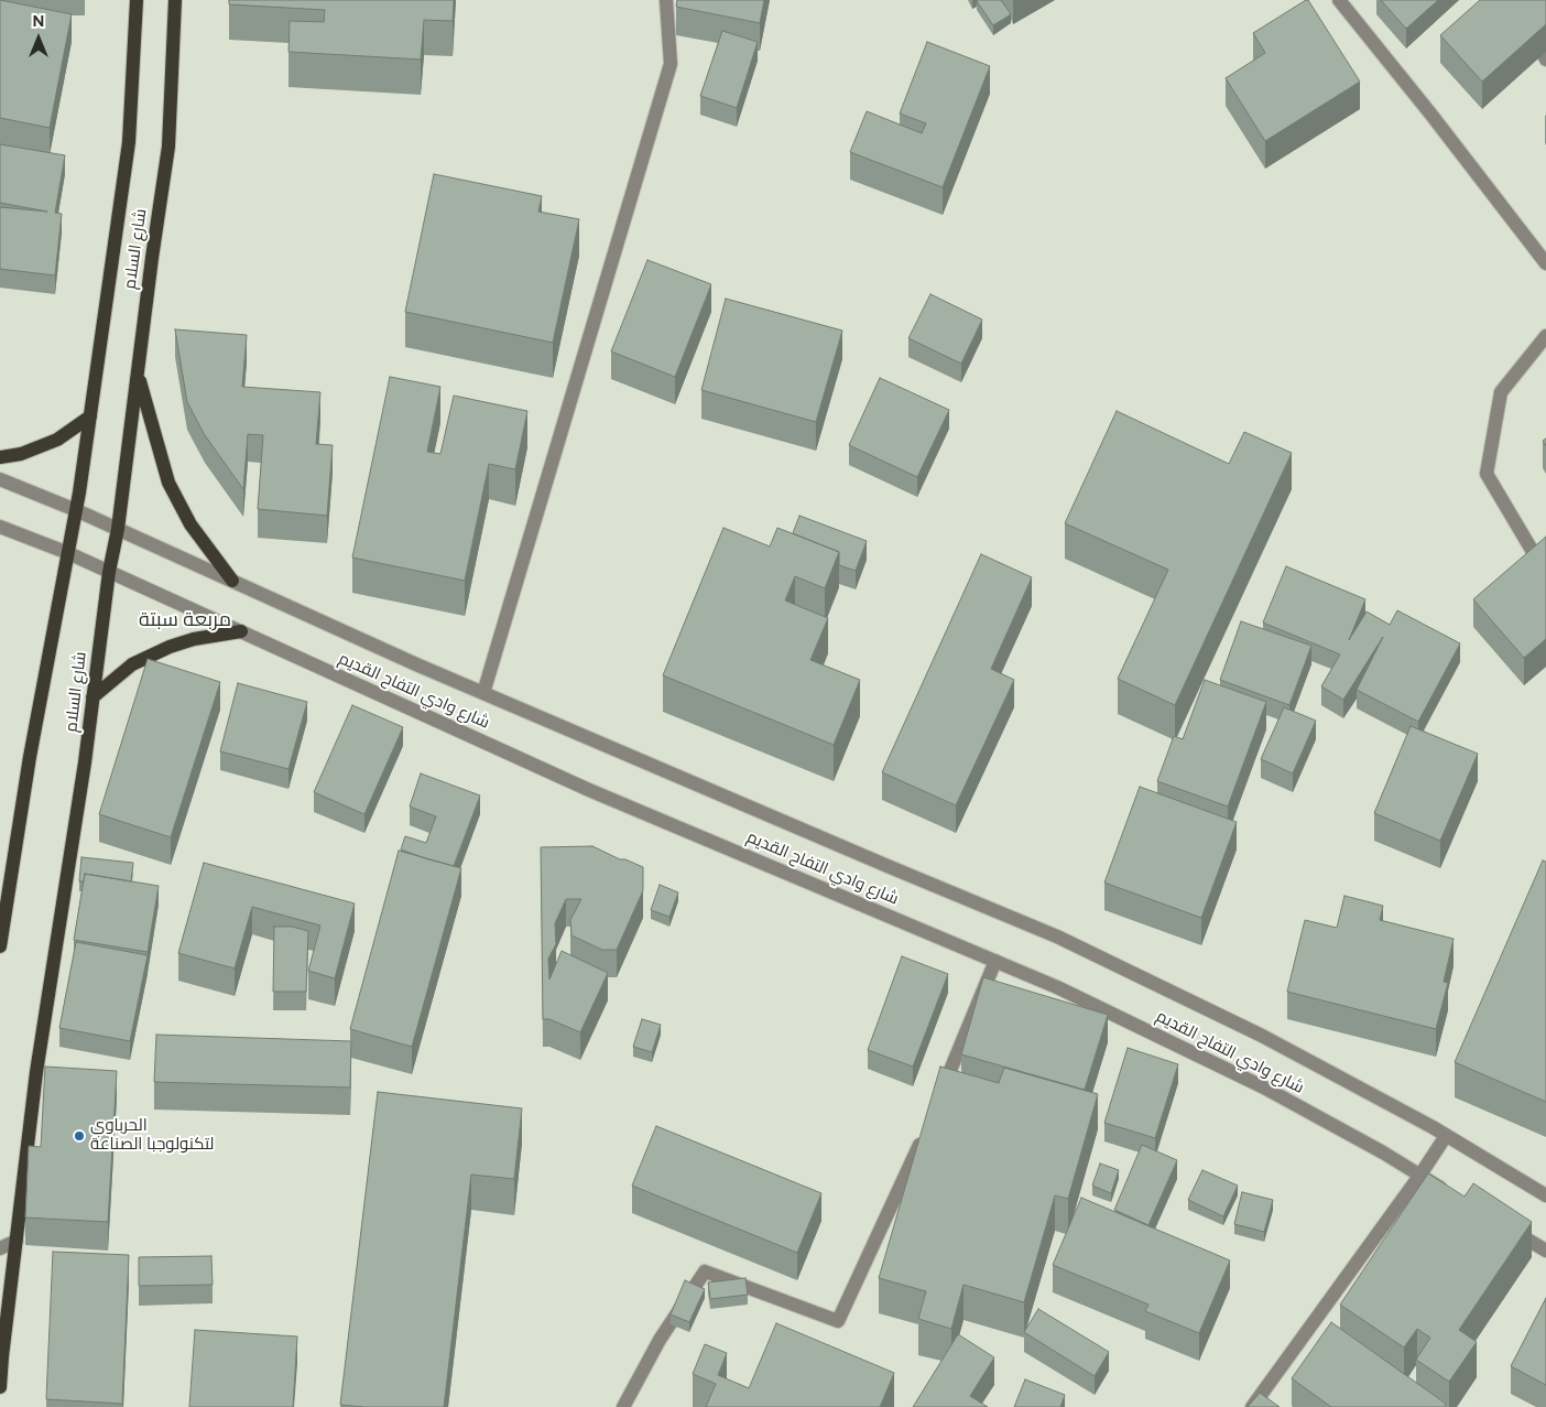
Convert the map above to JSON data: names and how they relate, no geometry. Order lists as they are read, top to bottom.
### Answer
{
  "streets": {
    "main road": ["شارع السلام"],
    "street": ["شارع وادي التفاح القديم"]
  },
  "crossings": [
    ["شارع السلام", "شارع وادي التفاح القديم"]
  ],
  "districts": ["مربعة سبتة"],
  "places": ["الحرباوي لتكنولوجبا الصناعة"],
  "north": "top"
}
